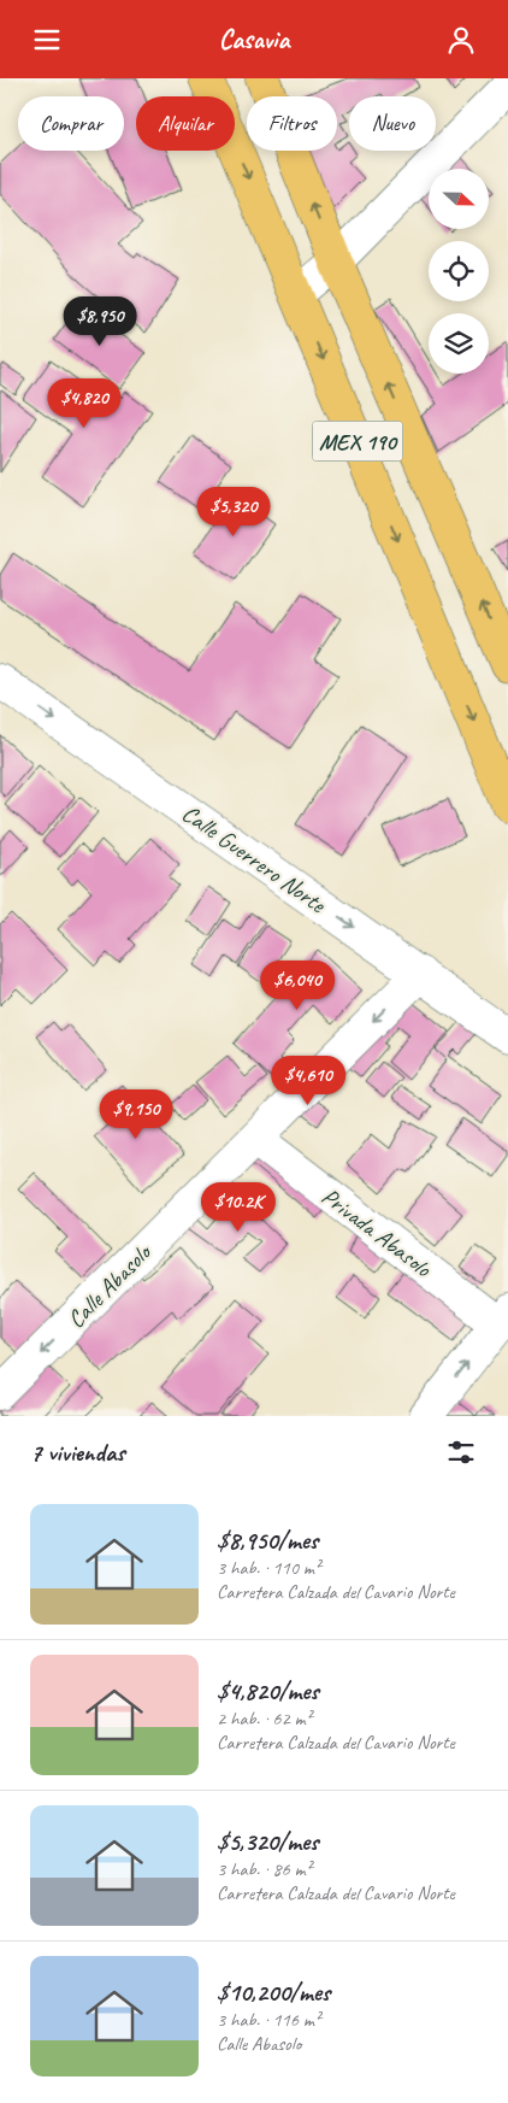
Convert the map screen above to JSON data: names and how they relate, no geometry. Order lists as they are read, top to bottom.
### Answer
{
  "streets": {
    "main road": ["MEX 190"],
    "street": ["Calle Guerrero Norte", "Privada Abasolo", "Calle Abasolo"]
  },
  "crossings": [
    ["Calle Guerrero Norte", "Calle Abasolo"],
    ["Privada Abasolo", "Calle Abasolo"]
  ],
  "one_way": ["Calle Guerrero Norte", "Calle Abasolo"],
  "north": "right",
  "page": {
    "header": "Casavia",
    "chip": [
      "Comprar",
      "Alquilar",
      "Filtros",
      "Nuevo"
    ],
    "price": [
      "$8,950",
      "$4,820",
      "$5,320",
      "$6,040",
      "$4,610",
      "$9,150",
      "$10.2K"
    ],
    "heading": "7 viviendas",
    "list": [
      {
        "name": "$8,950/mes",
        "note": "3 hab. · 110 m² · Carretera Calzada del Cavario Norte"
      },
      {
        "name": "$4,820/mes",
        "note": "2 hab. · 62 m² · Carretera Calzada del Cavario Norte"
      },
      {
        "name": "$5,320/mes",
        "note": "3 hab. · 86 m² · Carretera Calzada del Cavario Norte"
      },
      {
        "name": "$10,200/mes",
        "note": "3 hab. · 116 m² · Calle Abasolo"
      }
    ]
  }
}
